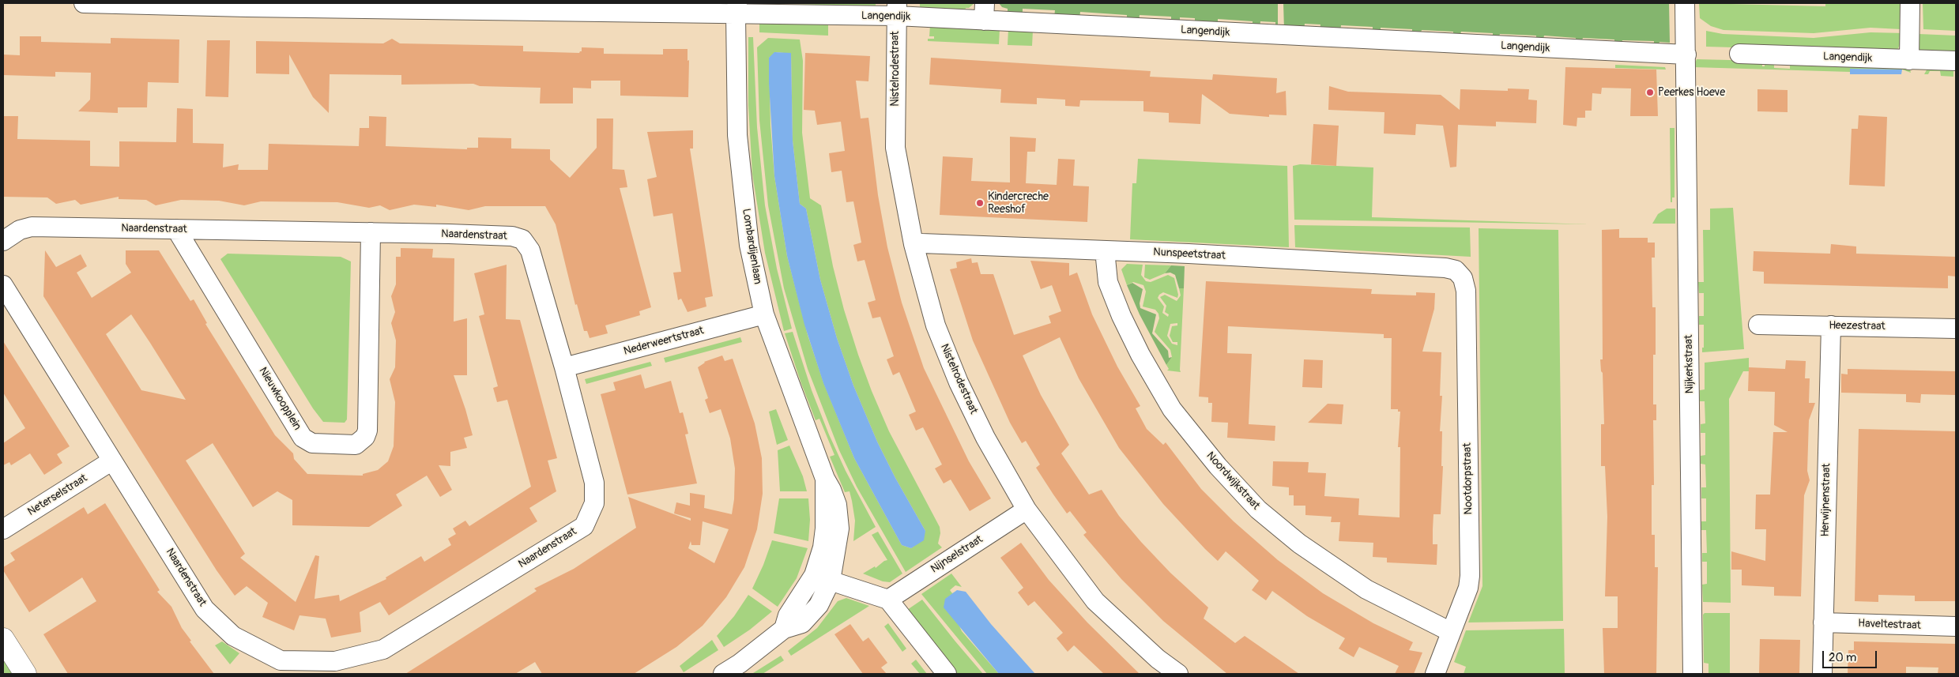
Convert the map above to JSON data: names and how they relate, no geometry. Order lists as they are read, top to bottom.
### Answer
{
  "streets": {
    "street": [
      "Langendijk",
      "Nistelrodestraat",
      "Naardenstraat",
      "Lombardijenlaan",
      "Nunspeetstraat",
      "Heezestraat",
      "Nederweertstraat",
      "Nijkerkstraat",
      "Nieuwkoopplein",
      "Nootdorpstraat",
      "Noordwijkstraat",
      "Neterselstraat",
      "Herwijnenstraat",
      "Nijnselstraat",
      "Haveltestraat"
    ]
  },
  "crossings": [
    ["Langendijk", "Nistelrodestraat"],
    ["Langendijk", "Lombardijenlaan"],
    ["Langendijk", "Nijkerkstraat"],
    ["Nistelrodestraat", "Nunspeetstraat"],
    ["Nistelrodestraat", "Nijnselstraat"],
    ["Naardenstraat", "Nederweertstraat"],
    ["Naardenstraat", "Nieuwkoopplein"],
    ["Naardenstraat", "Neterselstraat"],
    ["Lombardijenlaan", "Nederweertstraat"],
    ["Nunspeetstraat", "Nootdorpstraat"],
    ["Nunspeetstraat", "Noordwijkstraat"],
    ["Heezestraat", "Herwijnenstraat"],
    ["Nootdorpstraat", "Noordwijkstraat"],
    ["Herwijnenstraat", "Haveltestraat"]
  ],
  "places": ["Peerkes Hoeve", "Kindercreche Reeshof"],
  "scale_bar": "20 m"
}
